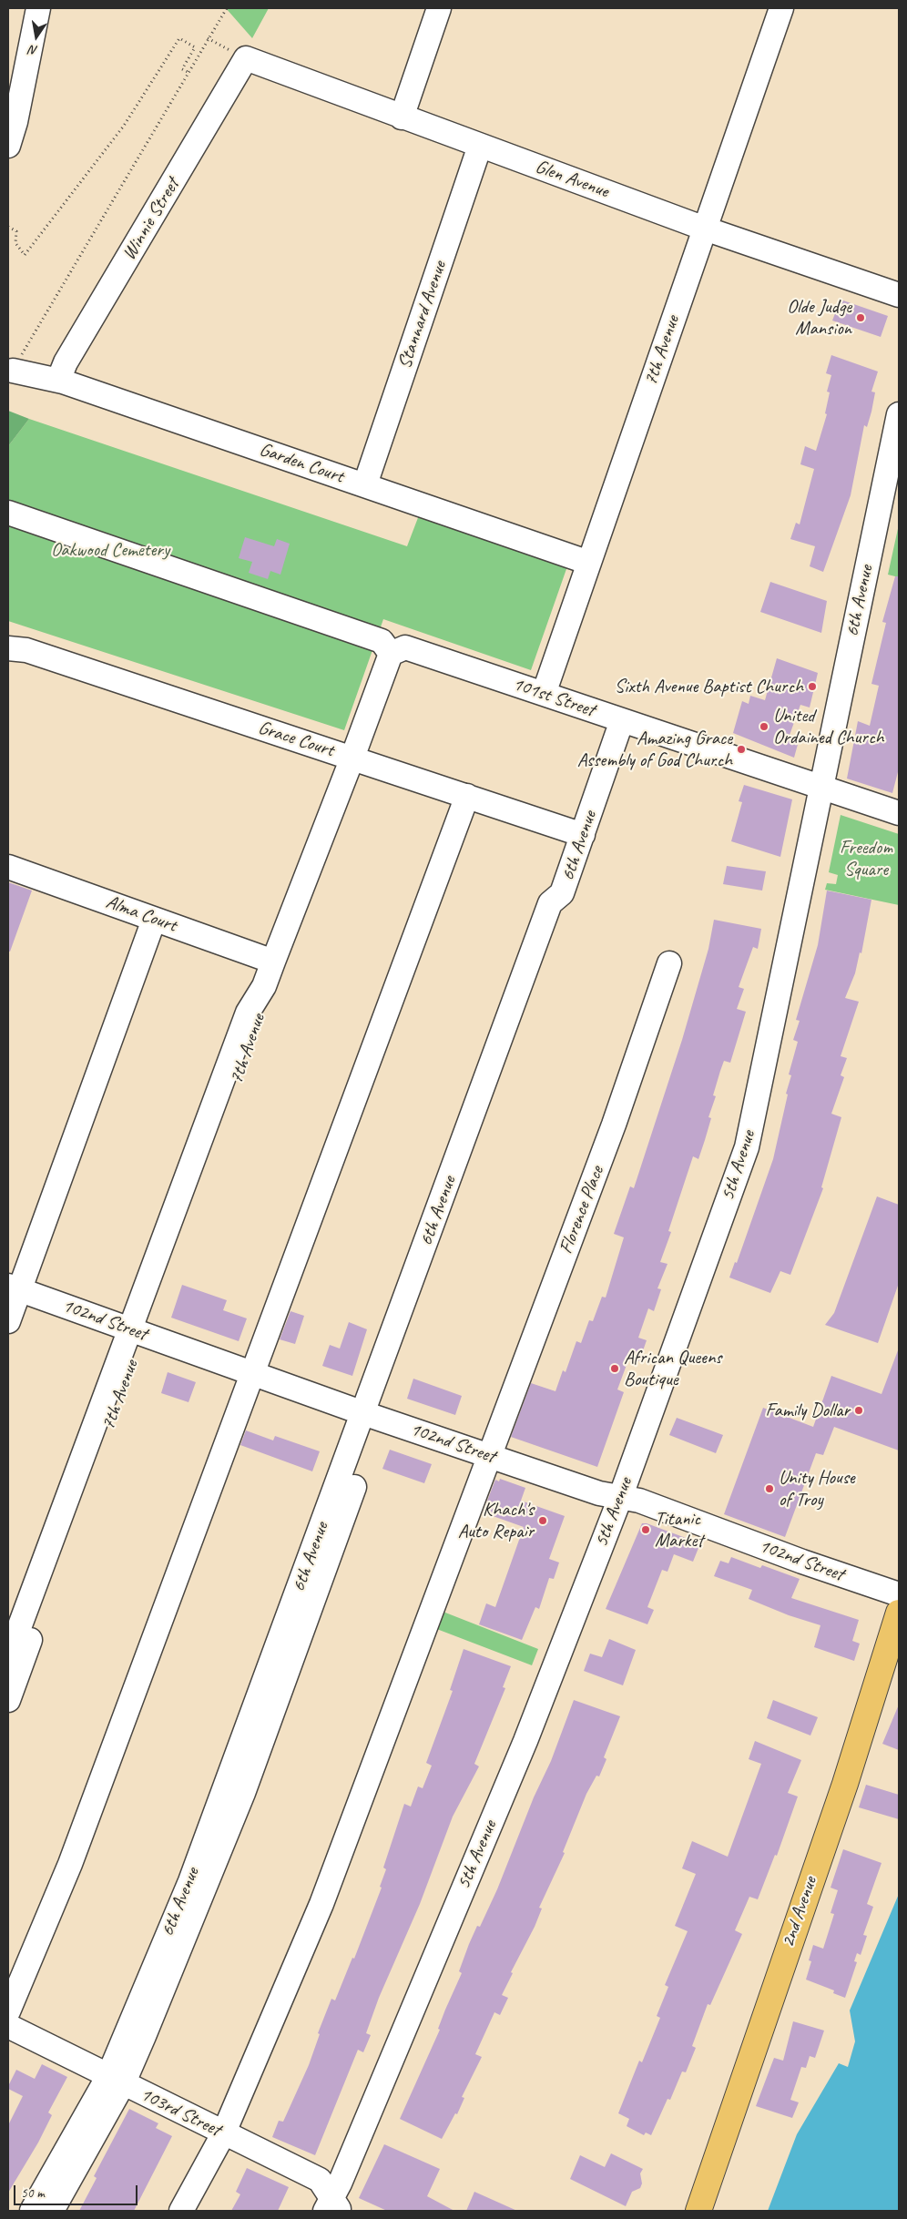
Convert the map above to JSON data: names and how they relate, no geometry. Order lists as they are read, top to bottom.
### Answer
{
  "streets": {
    "main road": ["2nd Avenue"],
    "street": [
      "Glen Avenue",
      "Winnie Street",
      "Stannard Avenue",
      "7th Avenue",
      "Garden Court",
      "6th Avenue",
      "101st Street",
      "Grace Court",
      "Alma Court",
      "5th Avenue",
      "Florence Place",
      "102nd Street",
      "103rd Street"
    ]
  },
  "crossings": [
    ["Glen Avenue", "Winnie Street"],
    ["Glen Avenue", "Stannard Avenue"],
    ["Glen Avenue", "7th Avenue"],
    ["Winnie Street", "Garden Court"],
    ["Stannard Avenue", "Garden Court"],
    ["7th Avenue", "Garden Court"],
    ["7th Avenue", "101st Street"],
    ["7th Avenue", "Grace Court"],
    ["7th Avenue", "Alma Court"],
    ["7th Avenue", "102nd Street"],
    ["6th Avenue", "101st Street"],
    ["6th Avenue", "Grace Court"],
    ["6th Avenue", "5th Avenue"],
    ["6th Avenue", "102nd Street"],
    ["6th Avenue", "103rd Street"],
    ["101st Street", "5th Avenue"],
    ["5th Avenue", "102nd Street"],
    ["5th Avenue", "103rd Street"],
    ["Florence Place", "102nd Street"],
    ["Florence Place", "103rd Street"]
  ],
  "parks": ["Oakwood Cemetery", "Freedom Square"],
  "places": [
    "Olde Judge Mansion",
    "Sixth Avenue Baptist Church",
    "United Ordained Church",
    "Amazing Grace Assembly of God Church",
    "African Queens Boutique",
    "Family Dollar",
    "Unity House of Troy",
    "Khach's Auto Repair",
    "Titanic Market"
  ],
  "scale_bar": "50 m",
  "north": "bottom"
}
